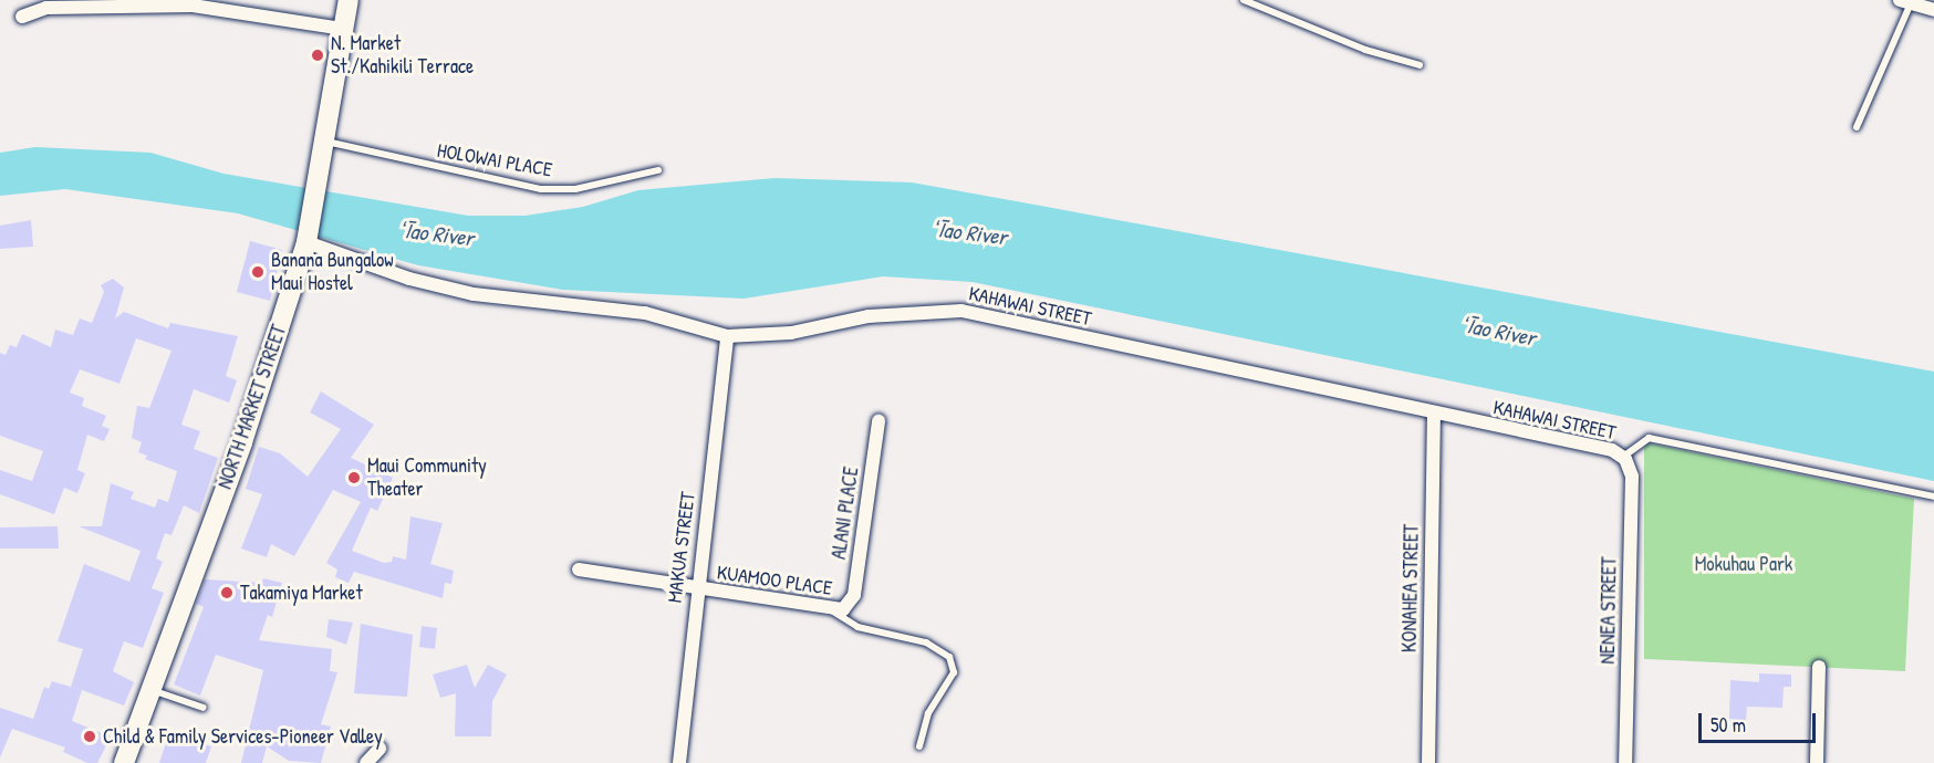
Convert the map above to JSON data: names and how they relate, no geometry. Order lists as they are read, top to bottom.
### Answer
{
  "streets": {
    "street": [
      "KAHAWAI STREET",
      "NORTH MARKET STREET",
      "ALANI PLACE",
      "MAKUA STREET",
      "KUAMOO PLACE",
      "KONAHEA STREET",
      "NENEA STREET"
    ],
    "lane": ["HOLOWAI PLACE"]
  },
  "crossings": [
    ["HOLOWAI PLACE", "NORTH MARKET STREET"],
    ["KAHAWAI STREET", "NORTH MARKET STREET"],
    ["KAHAWAI STREET", "MAKUA STREET"],
    ["KAHAWAI STREET", "KONAHEA STREET"],
    ["KAHAWAI STREET", "NENEA STREET"],
    ["ALANI PLACE", "KUAMOO PLACE"],
    ["MAKUA STREET", "KUAMOO PLACE"]
  ],
  "water": ["ʻĪao River"],
  "parks": ["Mokuhau Park"],
  "places": [
    "N. Market St./Kahikili Terrace",
    "Banana Bungalow Maui Hostel",
    "Maui Community Theater",
    "Takamiya Market",
    "Child & Family Services-Pioneer Valley"
  ],
  "scale_bar": "50 m"
}
